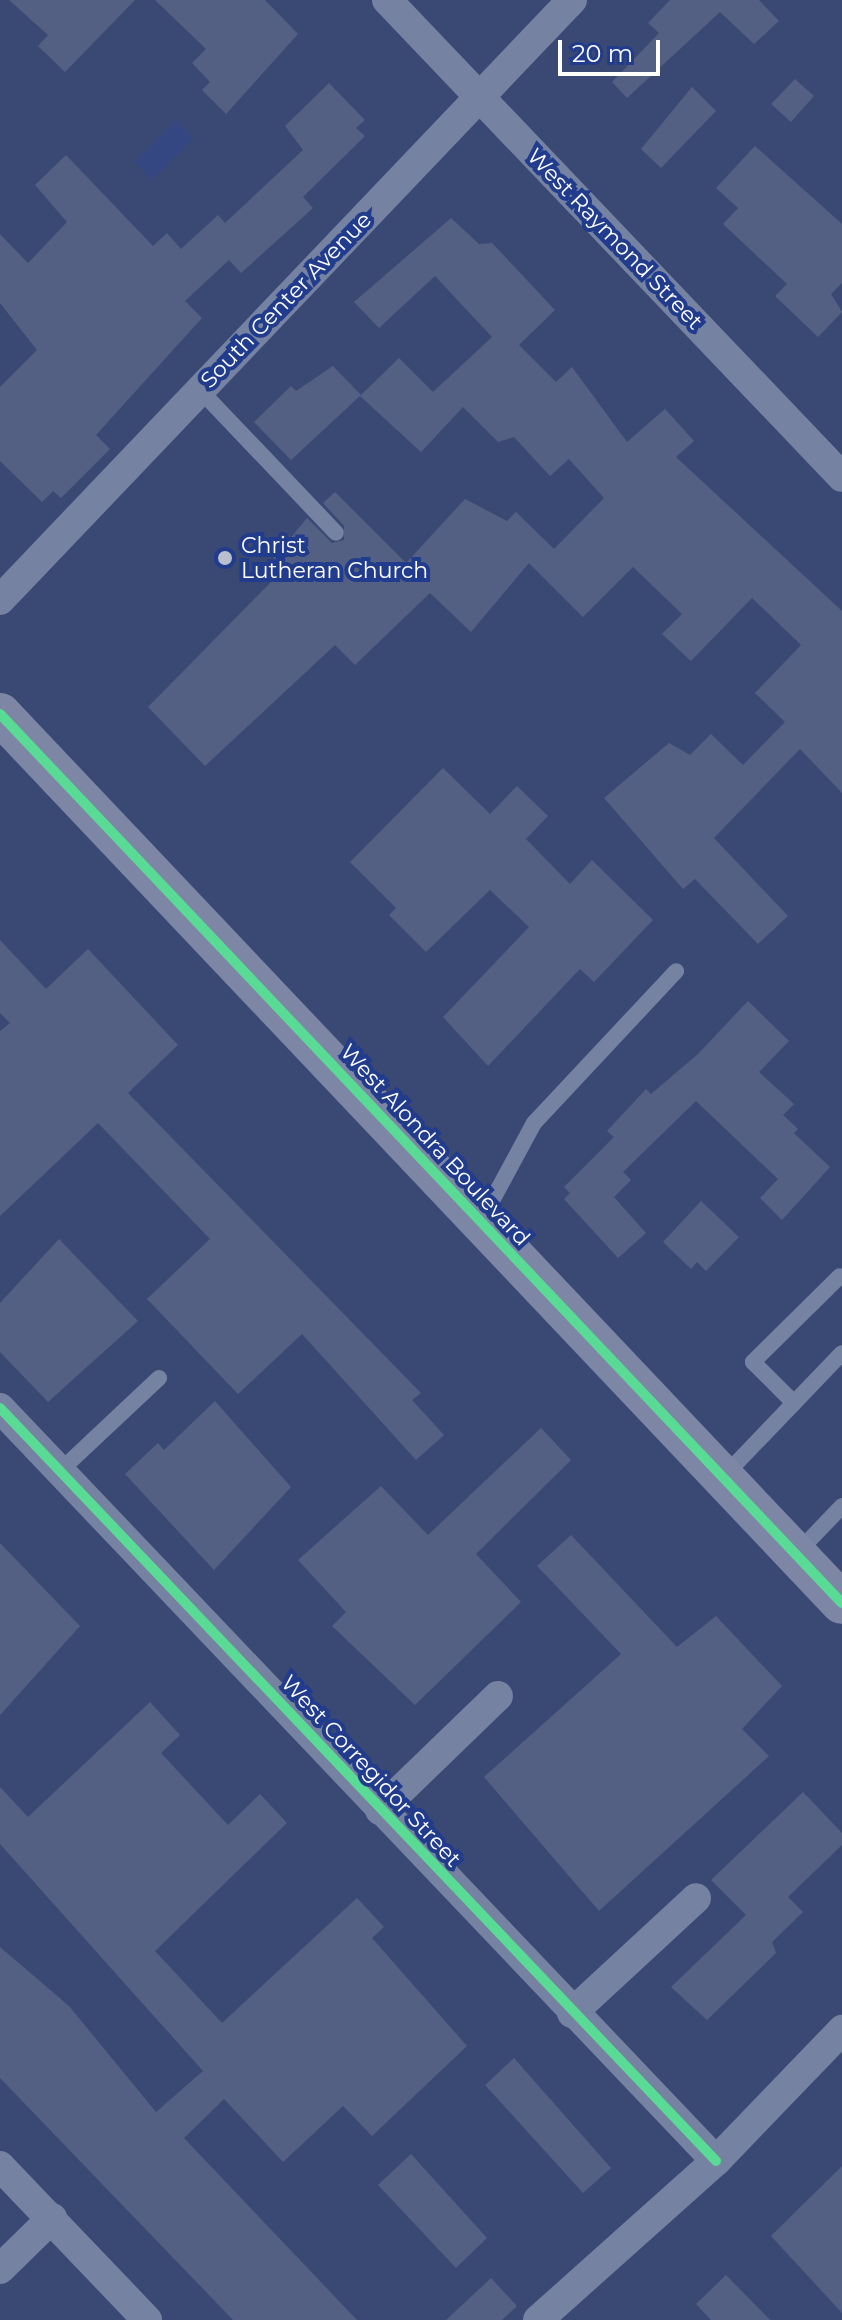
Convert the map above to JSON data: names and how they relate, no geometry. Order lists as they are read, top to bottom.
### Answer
{
  "streets": {
    "main road": ["West Alondra Boulevard"],
    "street": ["West Raymond Street", "South Center Avenue", "West Corregidor Street"]
  },
  "crossings": [
    ["West Raymond Street", "South Center Avenue"]
  ],
  "places": ["Christ Lutheran Church"],
  "scale_bar": "20 m"
}
